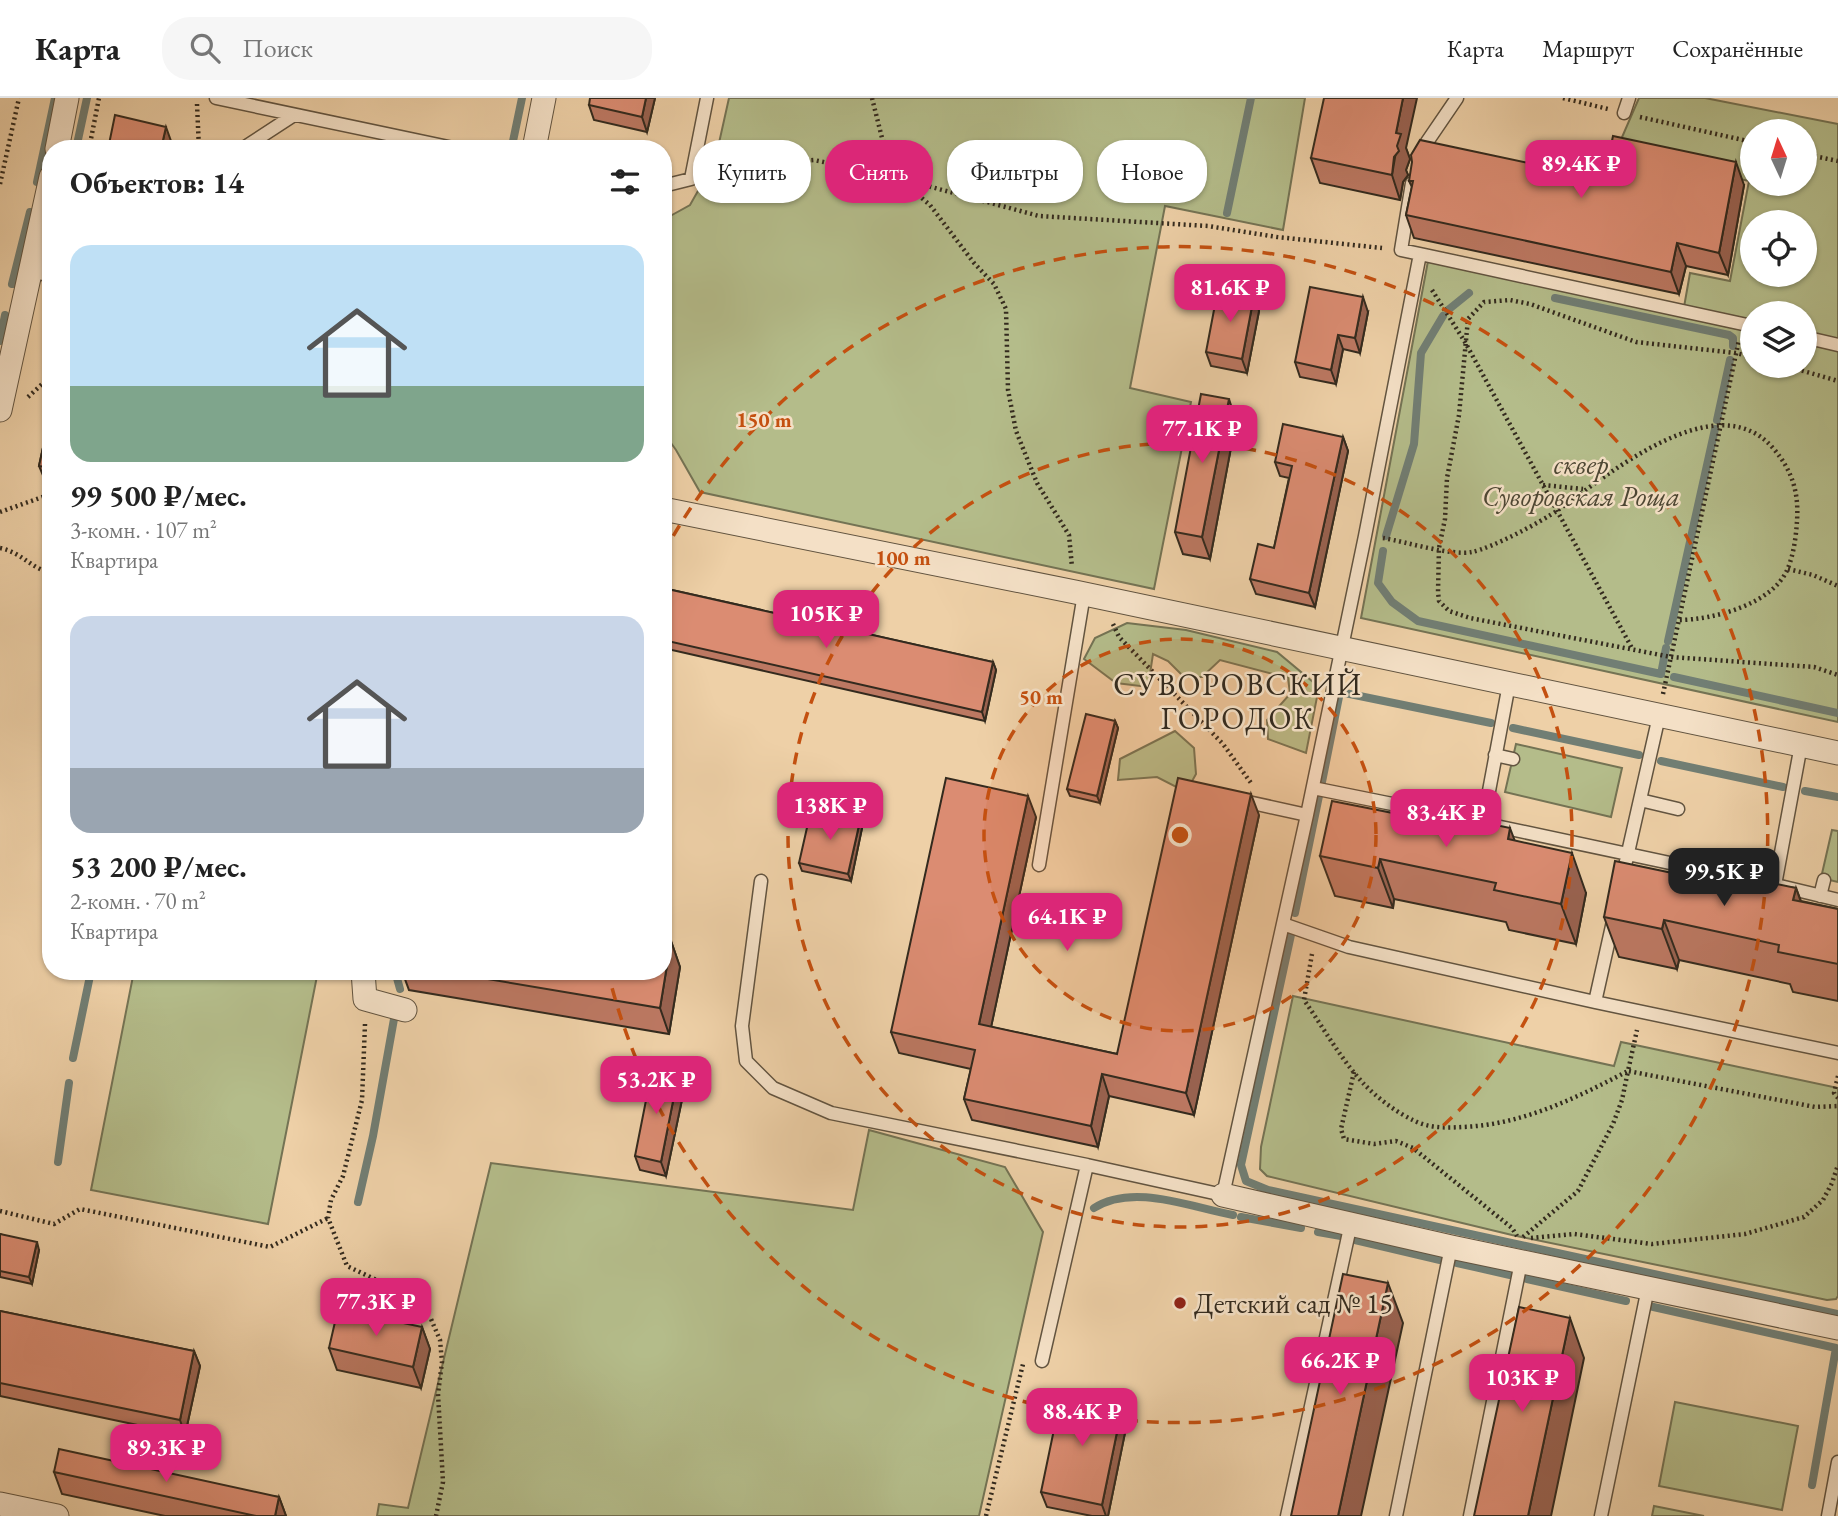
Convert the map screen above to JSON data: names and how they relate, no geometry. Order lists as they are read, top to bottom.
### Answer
{
  "districts": ["СУВОРОВСКИЙ ГОРОДОК"],
  "parks": ["сквер Суворовская Роща"],
  "places": ["Детский сад № 15"],
  "north": "top",
  "page": {
    "header": "Карта",
    "search": "Поиск",
    "nav": ["Карта", "Маршрут", "Сохранённые"],
    "price": [
      "89.4K ₽",
      "81.6K ₽",
      "77.1K ₽",
      "105K ₽",
      "138K ₽",
      "83.4K ₽",
      "99.5K ₽",
      "64.1K ₽",
      "53.2K ₽",
      "77.3K ₽",
      "66.2K ₽",
      "103K ₽",
      "88.4K ₽",
      "89.3K ₽"
    ],
    "chip": [
      "Купить",
      "Снять",
      "Фильтры",
      "Новое"
    ],
    "heading": "Объектов: 14",
    "list": [
      {
        "name": "99 500 ₽/мес.",
        "note": "3-комн. · 107 m² · Квартира"
      },
      {
        "name": "53 200 ₽/мес.",
        "note": "2-комн. · 70 m² · Квартира"
      }
    ]
  },
  "rings": ["150 m", "100 m", "50 m"]
}
